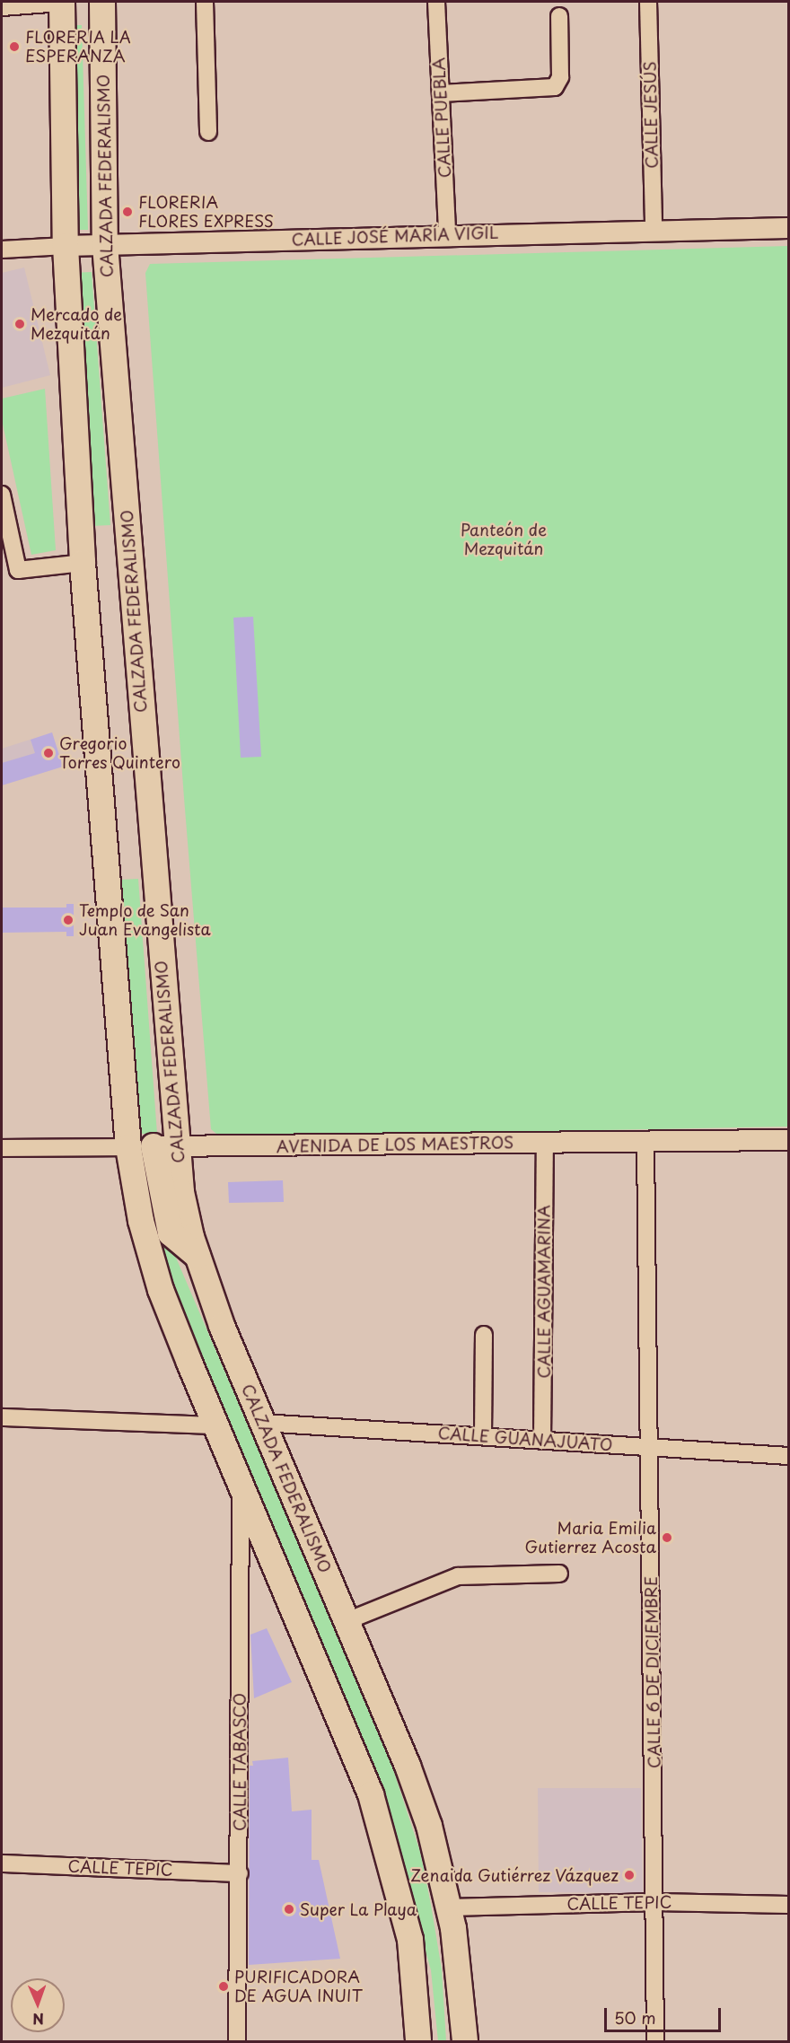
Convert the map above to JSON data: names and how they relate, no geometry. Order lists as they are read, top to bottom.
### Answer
{
  "streets": {
    "main road": ["CALZADA FEDERALISMO"],
    "street": [
      "CALLE JESÚS",
      "CALLE PUEBLA",
      "CALLE JOSÉ MARÍA VIGIL",
      "AVENIDA DE LOS MAESTROS",
      "CALLE AGUAMARINA",
      "CALLE GUANAJUATO",
      "CALLE 6 DE DICIEMBRE",
      "CALLE TABASCO",
      "CALLE TEPIC"
    ]
  },
  "crossings": [
    ["CALLE JESÚS", "CALLE JOSÉ MARÍA VIGIL"],
    ["CALLE PUEBLA", "CALLE JOSÉ MARÍA VIGIL"],
    ["CALZADA FEDERALISMO", "CALLE JOSÉ MARÍA VIGIL"],
    ["CALZADA FEDERALISMO", "AVENIDA DE LOS MAESTROS"],
    ["CALZADA FEDERALISMO", "CALLE GUANAJUATO"],
    ["CALZADA FEDERALISMO", "CALLE TABASCO"],
    ["CALZADA FEDERALISMO", "CALLE TEPIC"],
    ["AVENIDA DE LOS MAESTROS", "CALLE AGUAMARINA"],
    ["AVENIDA DE LOS MAESTROS", "CALLE 6 DE DICIEMBRE"],
    ["CALLE AGUAMARINA", "CALLE GUANAJUATO"],
    ["CALLE GUANAJUATO", "CALLE 6 DE DICIEMBRE"],
    ["CALLE 6 DE DICIEMBRE", "CALLE TEPIC"],
    ["CALLE TABASCO", "CALLE TEPIC"]
  ],
  "parks": ["Panteón de Mezquitán"],
  "places": [
    "FLORERIA LA ESPERANZA",
    "FLORERIA FLORES EXPRESS",
    "Mercado de Mezquitán",
    "Gregorio Torres Quintero",
    "Templo de San Juan Evangelista",
    "Maria Emilia Gutierrez Acosta",
    "Zenaida Gutiérrez Vázquez",
    "Super La Playa",
    "PURIFICADORA DE AGUA INUIT"
  ],
  "scale_bar": "50 m",
  "north": "bottom"
}
